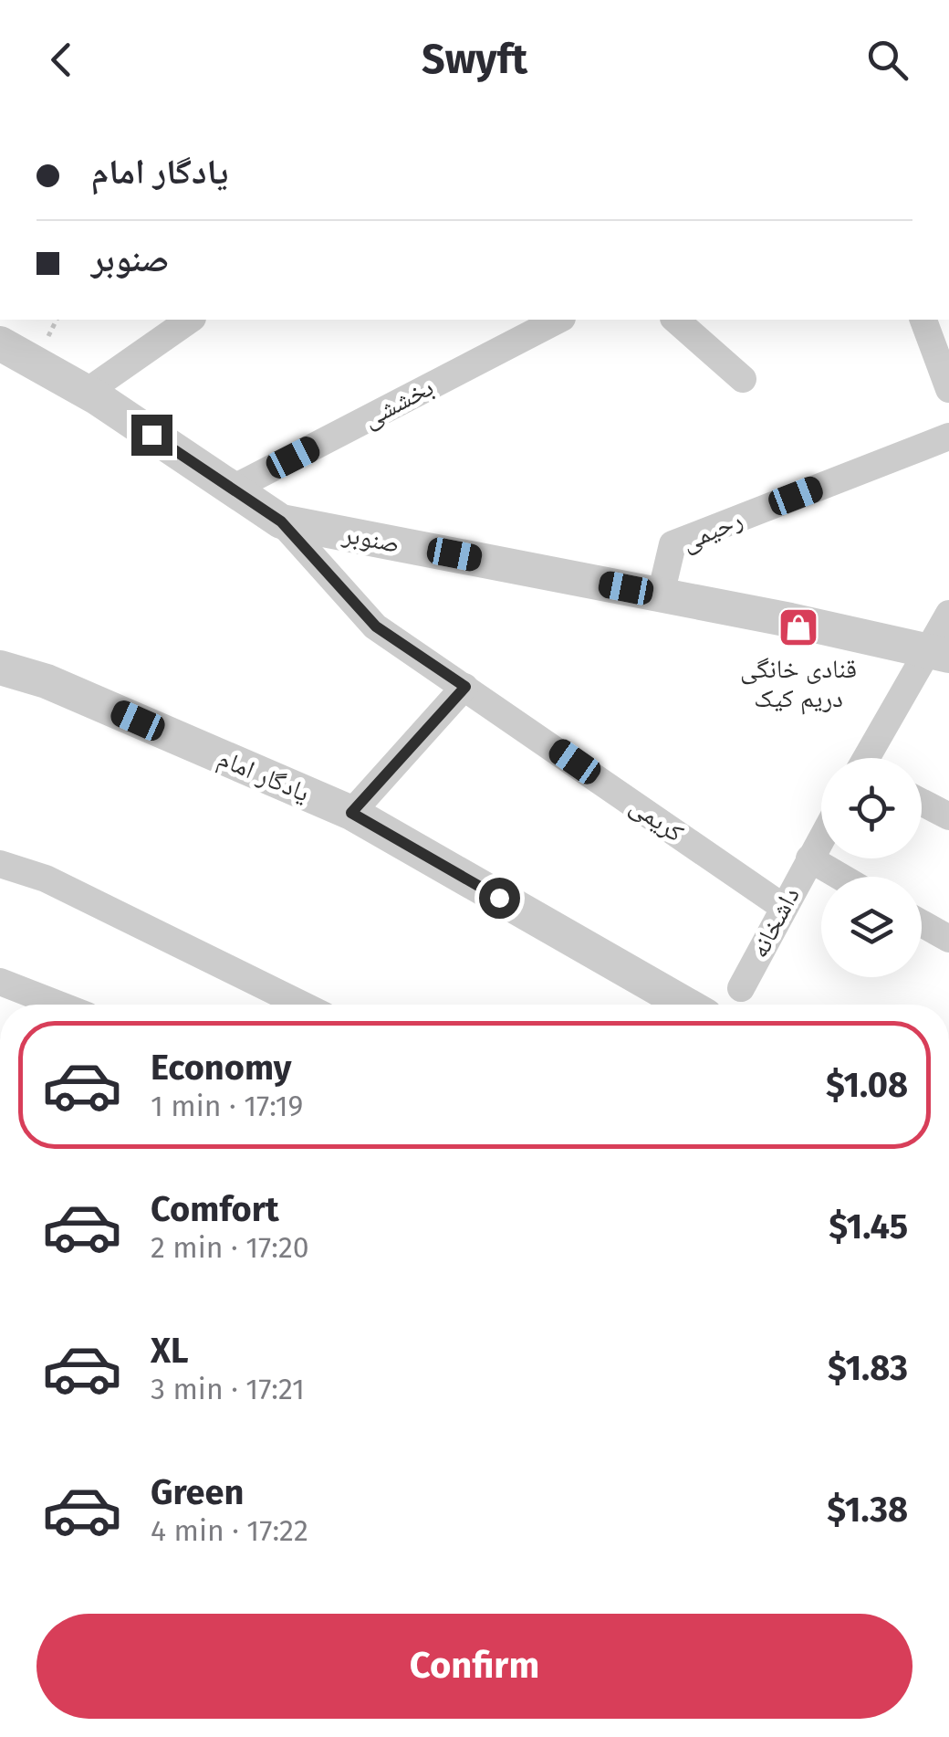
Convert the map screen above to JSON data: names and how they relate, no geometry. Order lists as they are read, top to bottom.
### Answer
{
  "streets": {
    "street": [
      "بخششی",
      "رحیمی",
      "صنوبر",
      "یادگار امام",
      "کریمی",
      "داشخانه"
    ]
  },
  "crossings": [
    ["بخششی", "صنوبر"],
    ["رحیمی", "صنوبر"],
    ["صنوبر", "کریمی"],
    ["کریمی", "داشخانه"]
  ],
  "places": {
    "shop": ["قنادی خانگی دریم کیک"]
  },
  "page": {
    "header": "Swyft",
    "banner": ["یادگار امام", "صنوبر"],
    "list": [
      {
        "name": "Economy",
        "note": "1 min · 17:19",
        "value": "$1.08"
      },
      {
        "name": "Comfort",
        "note": "2 min · 17:20",
        "value": "$1.45"
      },
      {
        "name": "XL",
        "note": "3 min · 17:21",
        "value": "$1.83"
      },
      {
        "name": "Green",
        "note": "4 min · 17:22",
        "value": "$1.38"
      }
    ],
    "buttons": "Confirm"
  }
}
